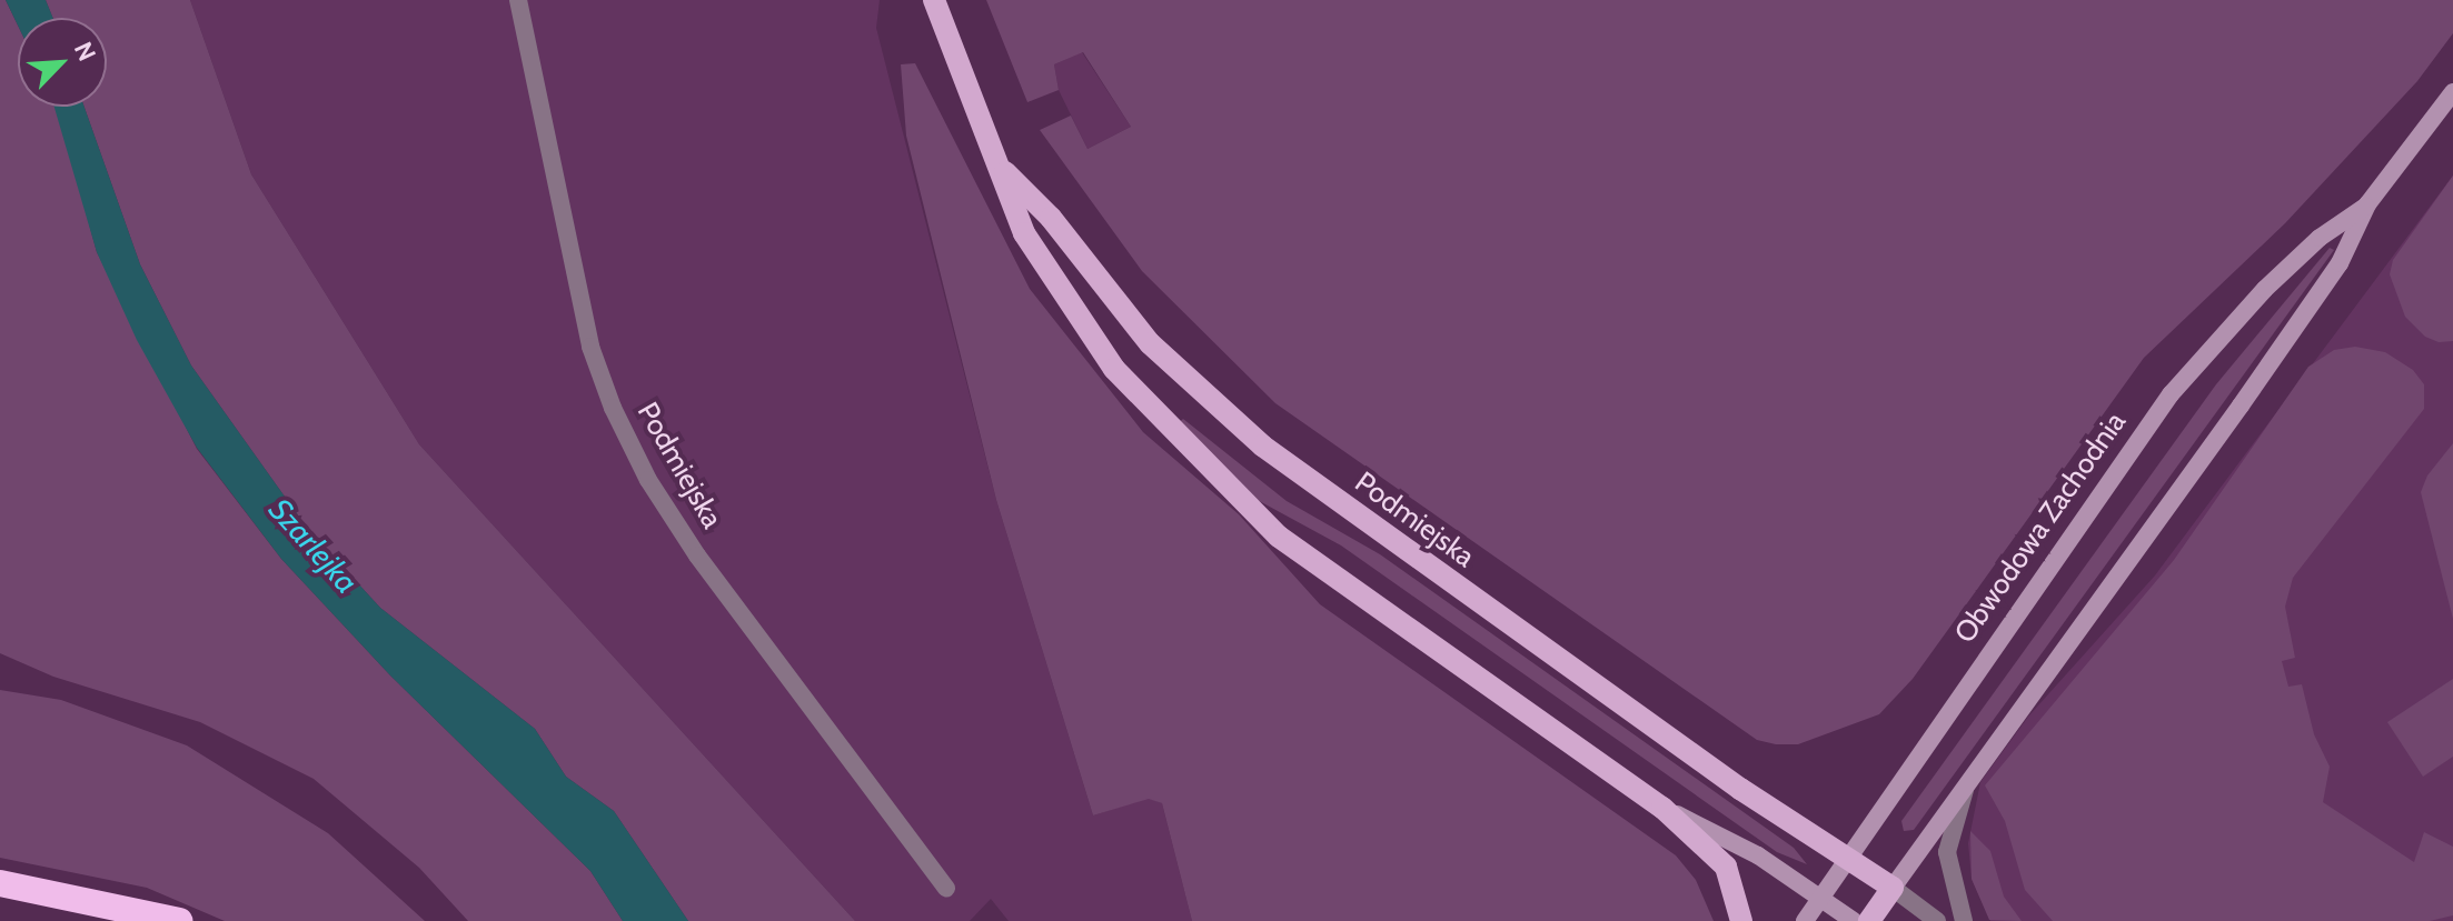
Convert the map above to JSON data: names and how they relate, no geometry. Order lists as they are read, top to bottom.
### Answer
{
  "streets": {
    "main road": ["Podmiejska", "Obwodowa Zachodnia"]
  },
  "crossings": [
    ["Podmiejska", "Obwodowa Zachodnia"]
  ],
  "water": ["Szarlejka"],
  "north": "top right"
}
